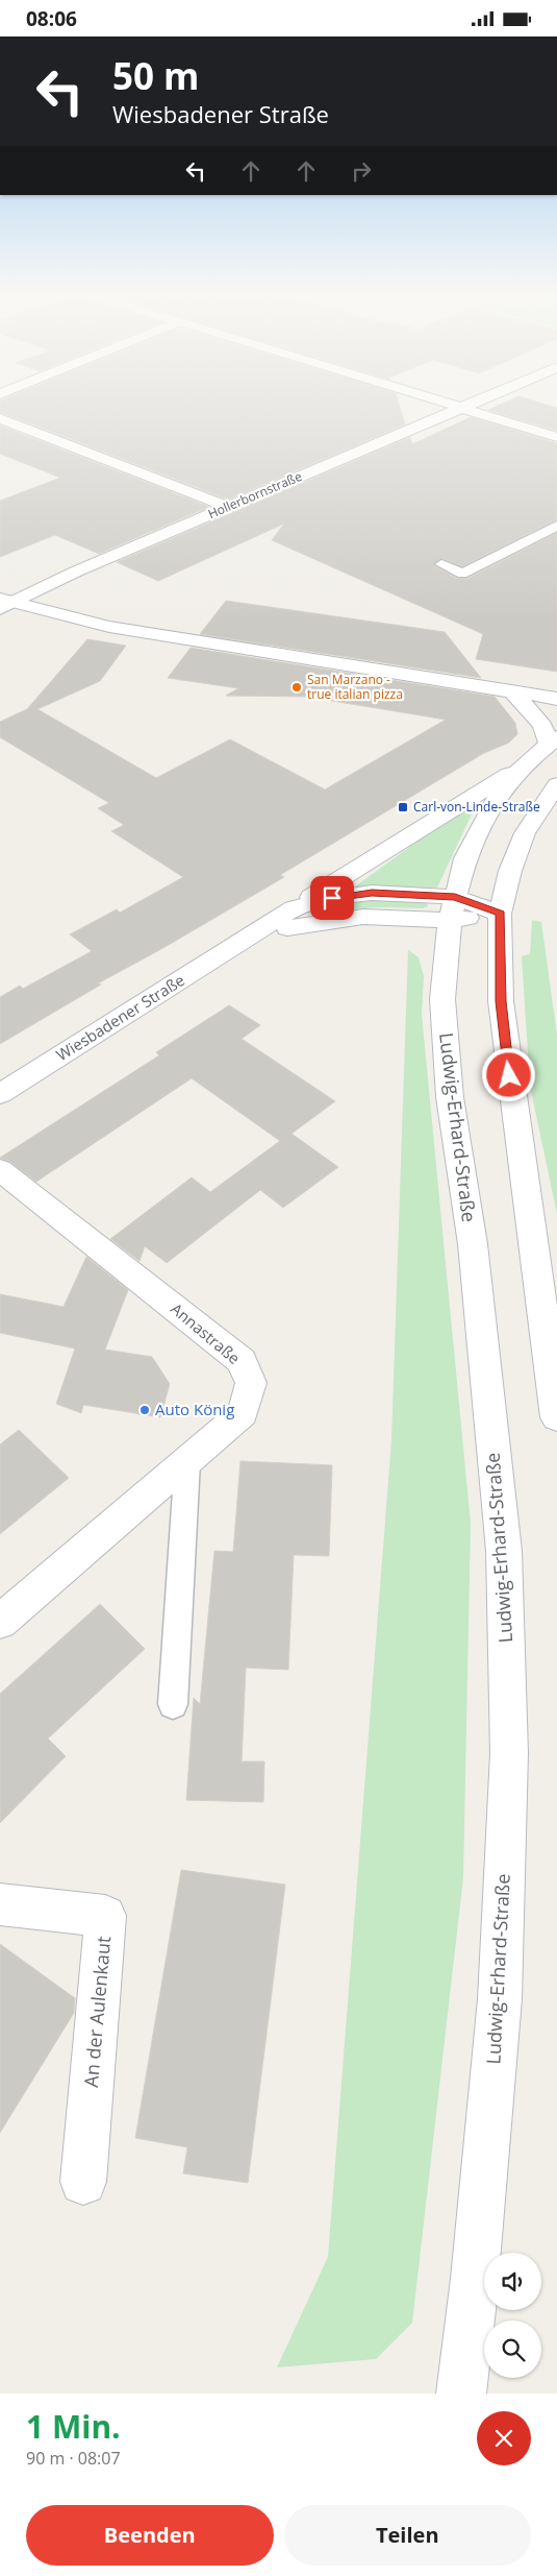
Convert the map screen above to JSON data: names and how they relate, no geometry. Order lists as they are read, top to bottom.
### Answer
{
  "streets": {
    "street": [
      "Hollerbornstraße",
      "Wiesbadener Straße",
      "Ludwig-Erhard-Straße",
      "Annastraße",
      "An der Aulenkaut"
    ]
  },
  "crossings": [
    ["Wiesbadener Straße", "Ludwig-Erhard-Straße"]
  ],
  "places": {
    "other": ["San Marzano - true italian pizza", "Auto König"],
    "transit": ["Carl-von-Linde-Straße"]
  },
  "page": {
    "status": "08:06",
    "turn": ["50 m", "Wiesbadener Straße"],
    "heading": ["1 Min.", "90 m · 08:07"],
    "buttons": ["Beenden", "Teilen"]
  }
}
